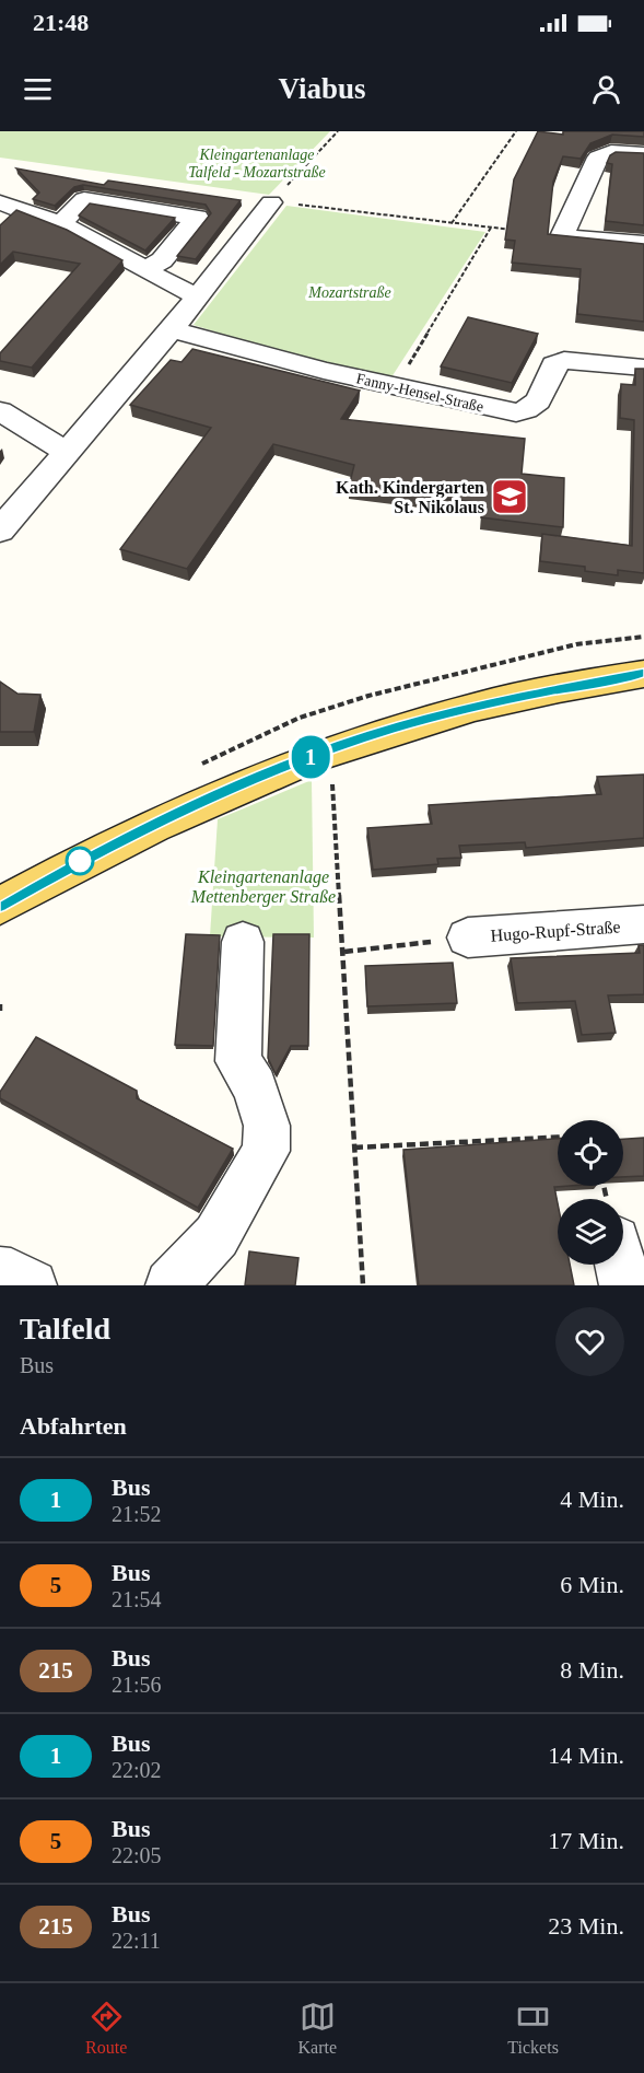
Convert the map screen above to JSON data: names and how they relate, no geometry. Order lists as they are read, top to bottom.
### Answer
{
  "streets": {
    "street": ["Fanny-Hensel-Straße", "Hugo-Rupf-Straße"]
  },
  "parks": ["Kleingartenanlage Talfeld - Mozartstraße", "Mozartstraße", "Kleingartenanlage Mettenberger Straße"],
  "places": {
    "school or university": ["Kath. Kindergarten St. Nikolaus"]
  },
  "lines": ["bus line 1"],
  "page": {
    "status": "21:48",
    "header": "Viabus",
    "on_map": "1",
    "heading": [
      ["Talfeld", "Bus"],
      "Abfahrten"
    ],
    "list": [
      {
        "mark": "1",
        "name": "Bus",
        "note": "21:52",
        "value": "4 Min."
      },
      {
        "mark": "5",
        "name": "Bus",
        "note": "21:54",
        "value": "6 Min."
      },
      {
        "mark": "215",
        "name": "Bus",
        "note": "21:56",
        "value": "8 Min."
      },
      {
        "mark": "1",
        "name": "Bus",
        "note": "22:02",
        "value": "14 Min."
      },
      {
        "mark": "5",
        "name": "Bus",
        "note": "22:05",
        "value": "17 Min."
      },
      {
        "mark": "215",
        "name": "Bus",
        "note": "22:11",
        "value": "23 Min."
      }
    ],
    "tabs": ["Route", "Karte", "Tickets"]
  }
}
